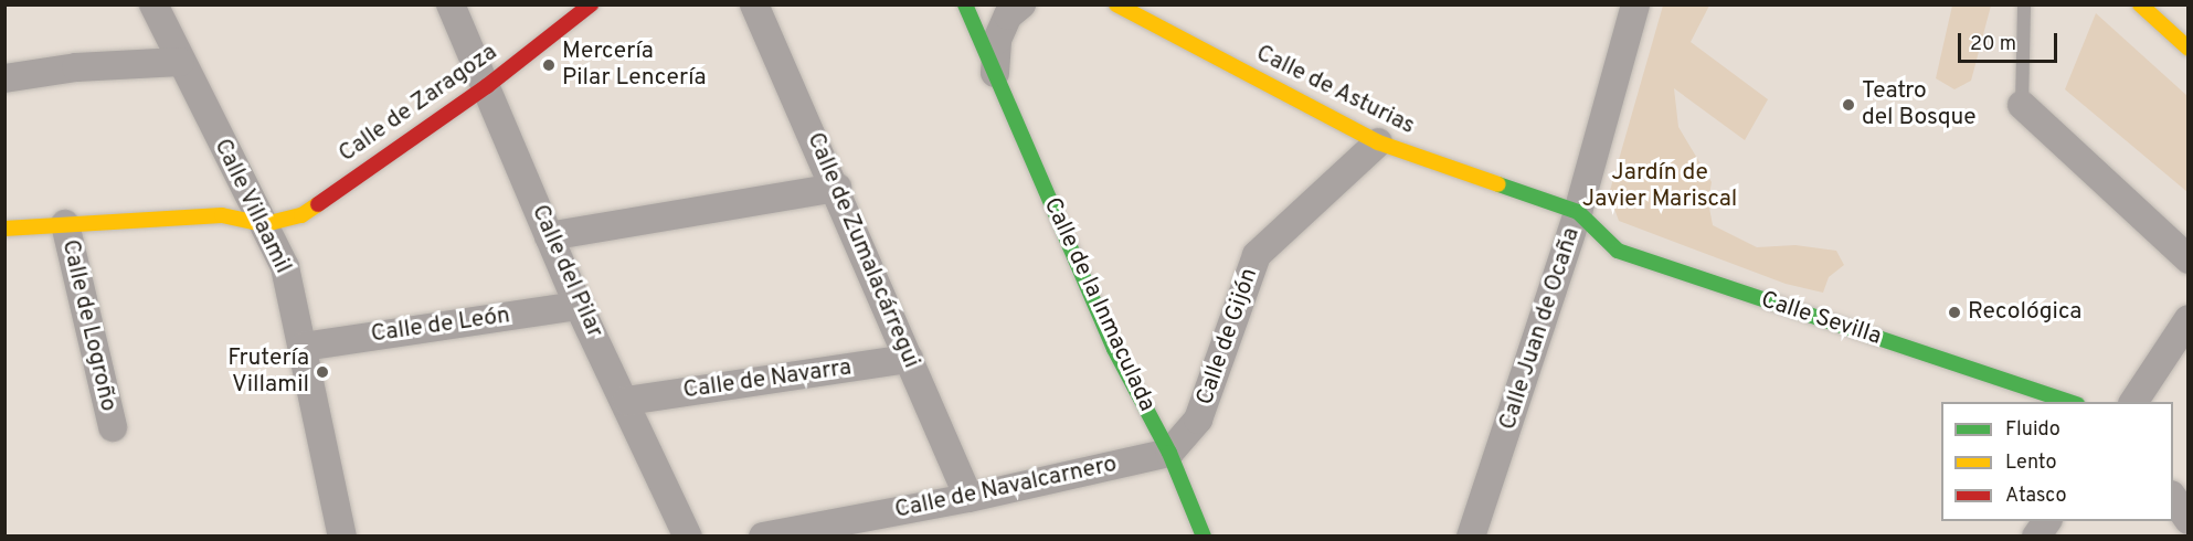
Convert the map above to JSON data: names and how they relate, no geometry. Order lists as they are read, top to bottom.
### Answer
{
  "streets": {
    "street": [
      "Calle de Asturias",
      "Calle de Zaragoza",
      "Calle Villaamil",
      "Calle de Zumalacárregui",
      "Calle del Pilar",
      "Calle de la Inmaculada",
      "Calle Sevilla",
      "Calle de Logroño",
      "Calle de León",
      "Calle Juan de Ocaña",
      "Calle de Gijón",
      "Calle de Navarra",
      "Calle de Navalcarnero"
    ]
  },
  "crossings": [
    ["Calle de Asturias", "Calle Sevilla"],
    ["Calle de Asturias", "Calle Juan de Ocaña"],
    ["Calle de Asturias", "Calle de Gijón"],
    ["Calle de Zaragoza", "Calle Villaamil"],
    ["Calle de Zaragoza", "Calle del Pilar"],
    ["Calle de Zaragoza", "Calle de Logroño"],
    ["Calle Villaamil", "Calle de Logroño"],
    ["Calle Villaamil", "Calle de León"],
    ["Calle de Zumalacárregui", "Calle de Navarra"],
    ["Calle de Zumalacárregui", "Calle de Navalcarnero"],
    ["Calle del Pilar", "Calle de León"],
    ["Calle del Pilar", "Calle de Navarra"],
    ["Calle de la Inmaculada", "Calle de Gijón"],
    ["Calle de la Inmaculada", "Calle de Navalcarnero"],
    ["Calle Sevilla", "Calle Juan de Ocaña"],
    ["Calle de Gijón", "Calle de Navalcarnero"]
  ],
  "parks": ["Jardín de Javier Mariscal"],
  "places": [
    "Mercería Pilar Lencería",
    "Teatro del Bosque",
    "Recológica",
    "Frutería Villamil"
  ],
  "legend": ["Fluido", "Lento", "Atasco"],
  "scale_bar": "20 m"
}
